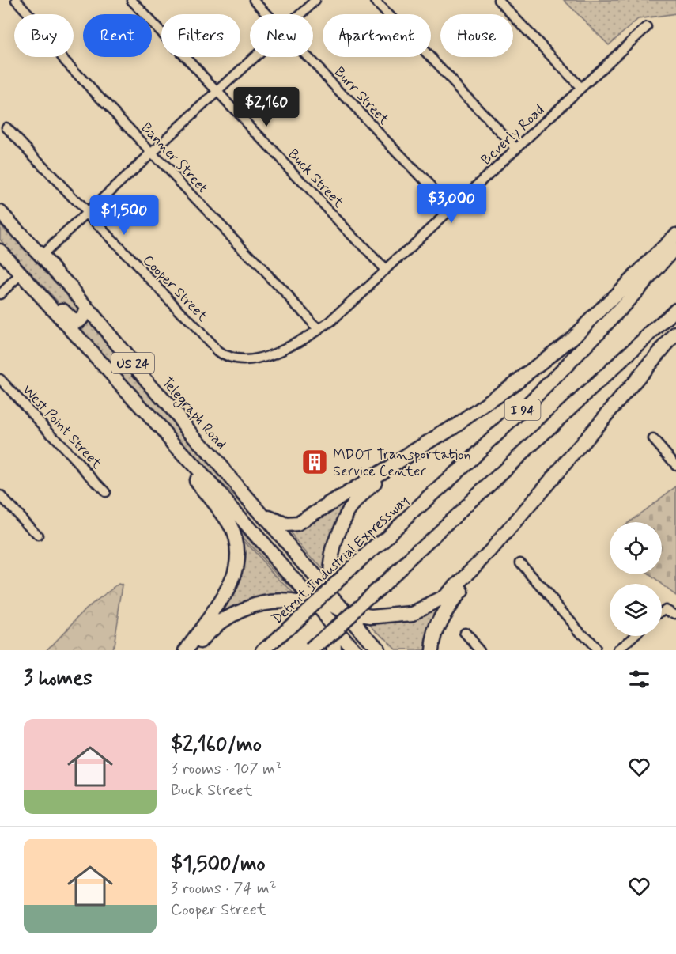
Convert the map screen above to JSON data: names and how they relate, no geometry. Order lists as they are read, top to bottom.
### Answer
{
  "streets": {
    "highway": [
      "US 24",
      "I 94",
      "Telegraph Road",
      "Detroit Industrial Expressway"
    ],
    "street": [
      "Burr Street",
      "Beverly Road",
      "Banner Street",
      "Buck Street",
      "Cooper Street",
      "West Point Street"
    ]
  },
  "crossings": [
    ["Burr Street", "Beverly Road"],
    ["Beverly Road", "Banner Street"],
    ["Beverly Road", "Buck Street"],
    ["Beverly Road", "Cooper Street"],
    ["US 24", "Telegraph Road"]
  ],
  "places": {
    "building": ["MDOT Transportation Service Center"]
  },
  "page": {
    "chip": [
      "Buy",
      "Rent",
      "Filters",
      "New",
      "Apartment",
      "House"
    ],
    "price": ["$2,160", "$3,000", "$1,500"],
    "heading": "3 homes",
    "list": [
      {
        "name": "$2,160/mo",
        "note": "3 rooms · 107 m² · Buck Street"
      },
      {
        "name": "$1,500/mo",
        "note": "3 rooms · 74 m² · Cooper Street"
      }
    ]
  }
}
